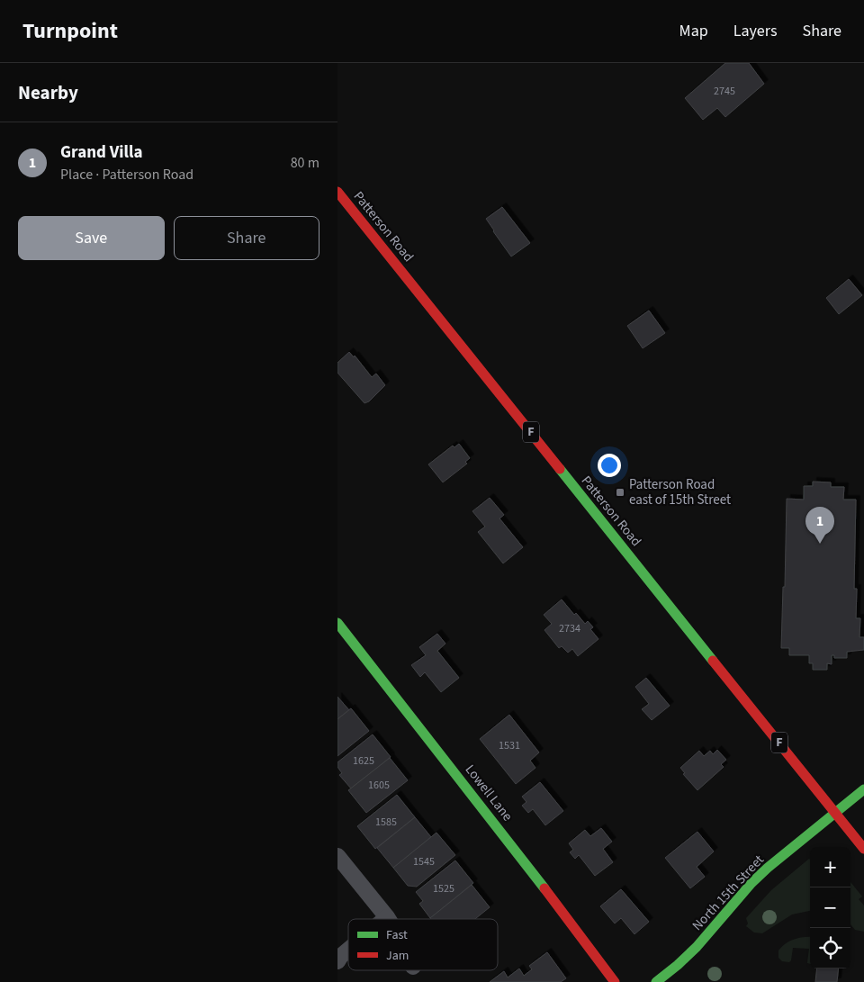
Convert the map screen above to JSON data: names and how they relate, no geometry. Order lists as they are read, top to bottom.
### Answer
{
  "streets": {
    "main road": [
      "Patterson Road",
      "F",
      "Lowell Lane",
      "North 15th Street"
    ]
  },
  "crossings": [
    ["Patterson Road", "North 15th Street"]
  ],
  "places": {
    "transit": ["Patterson Road east of 15th Street"]
  },
  "house_numbers": [
    "2745",
    "2734",
    "1531",
    "1625",
    "1605",
    "1585",
    "1545",
    "1525"
  ],
  "legend": ["Fast", "Jam"],
  "page": {
    "header": "Turnpoint",
    "nav": ["Map", "Layers", "Share"],
    "heading": "Nearby",
    "list": [
      {
        "mark": "1",
        "name": "Grand Villa",
        "note": "Place · Patterson Road",
        "value": "80 m"
      }
    ],
    "buttons": ["Save", "Share"],
    "pins": "1",
    "map_buttons": ["+", "−"]
  }
}
